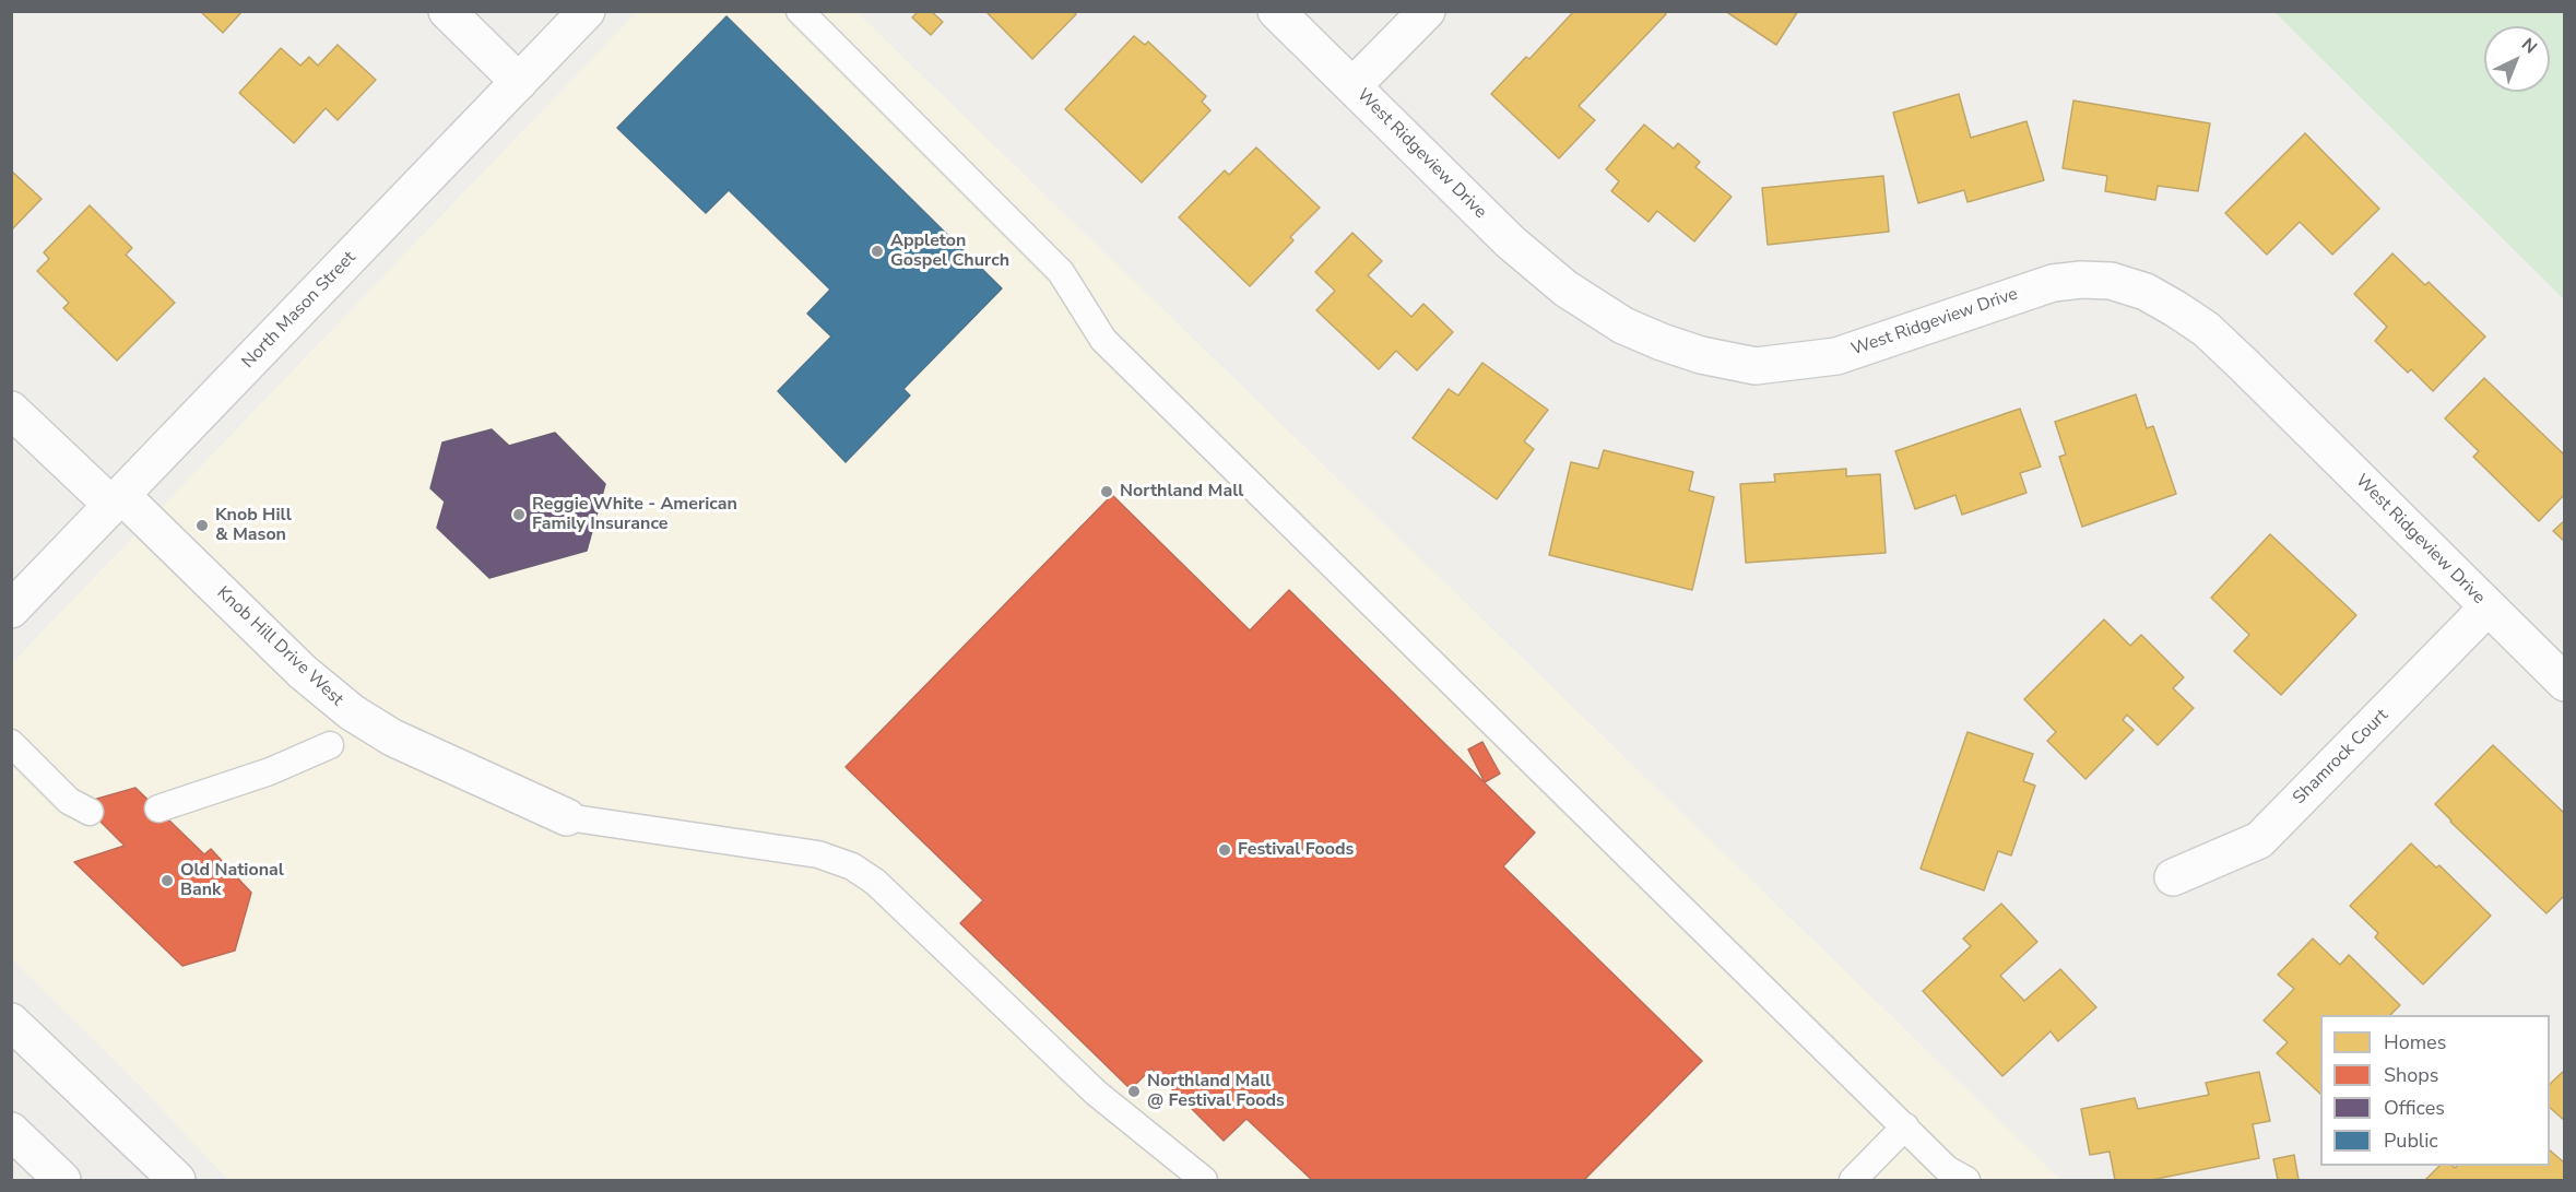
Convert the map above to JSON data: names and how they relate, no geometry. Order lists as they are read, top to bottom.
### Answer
{
  "streets": {
    "street": [
      "West Ridgeview Drive",
      "North Mason Street",
      "Knob Hill Drive West",
      "Shamrock Court"
    ]
  },
  "crossings": [
    ["West Ridgeview Drive", "Shamrock Court"],
    ["North Mason Street", "Knob Hill Drive West"]
  ],
  "places": [
    "Appleton Gospel Church",
    "Northland Mall",
    "Reggie White - American Family Insurance",
    "Knob Hill & Mason",
    "Festival Foods",
    "Old National Bank",
    "Northland Mall @ Festival Foods"
  ],
  "legend": [
    "Homes",
    "Shops",
    "Offices",
    "Public"
  ],
  "north": "top right"
}
